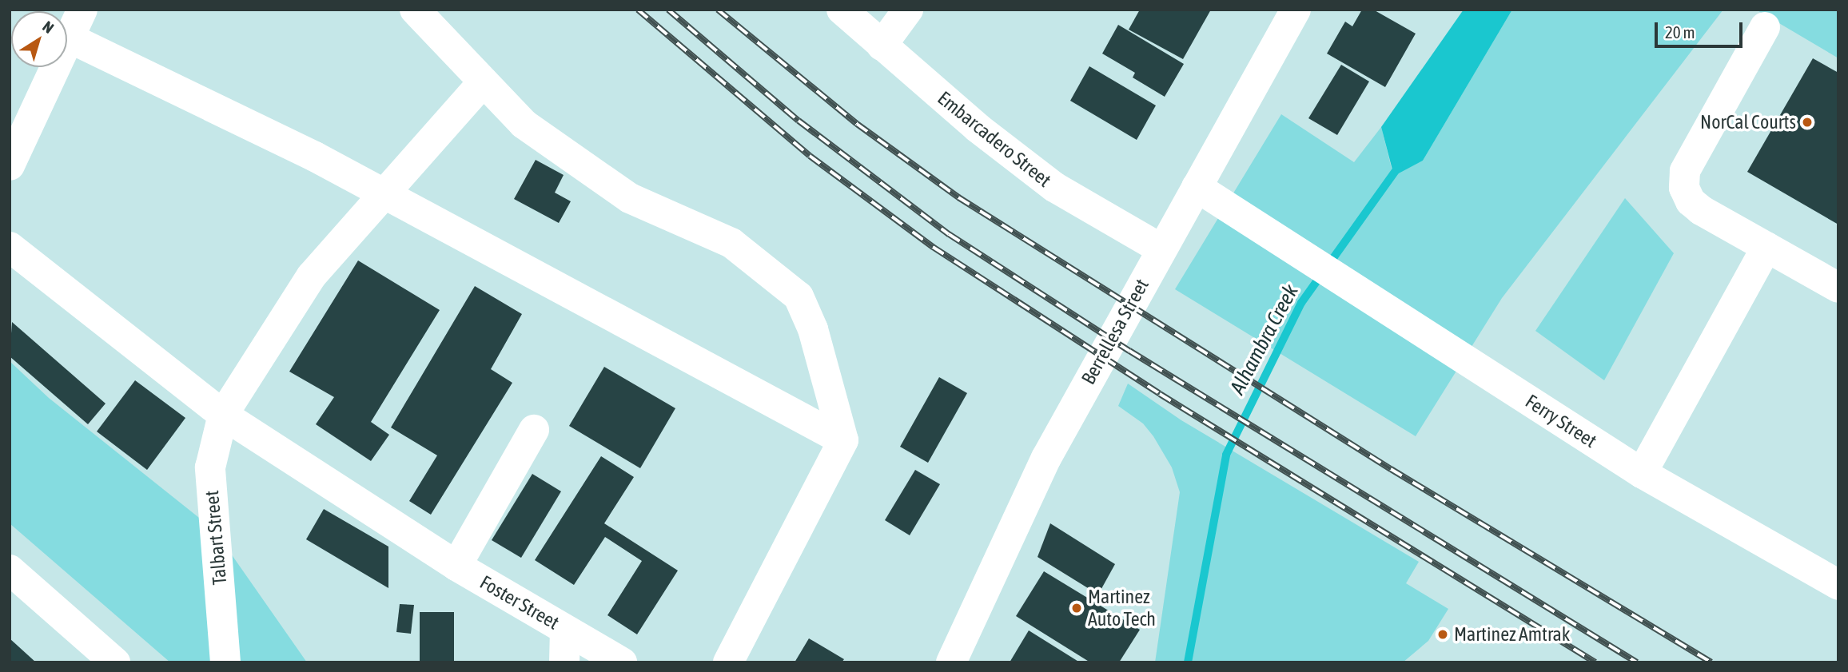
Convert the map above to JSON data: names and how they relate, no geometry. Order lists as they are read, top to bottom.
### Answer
{
  "streets": {
    "street": [
      "Embarcadero Street",
      "Berrellesa Street",
      "Ferry Street",
      "Talbart Street",
      "Foster Street"
    ]
  },
  "crossings": [
    ["Embarcadero Street", "Berrellesa Street"],
    ["Berrellesa Street", "Ferry Street"],
    ["Talbart Street", "Foster Street"]
  ],
  "water": ["Alhambra Creek"],
  "places": ["NorCal Courts", "Martinez Auto Tech", "Martinez Amtrak"],
  "scale_bar": "20 m",
  "north": "top right"
}
